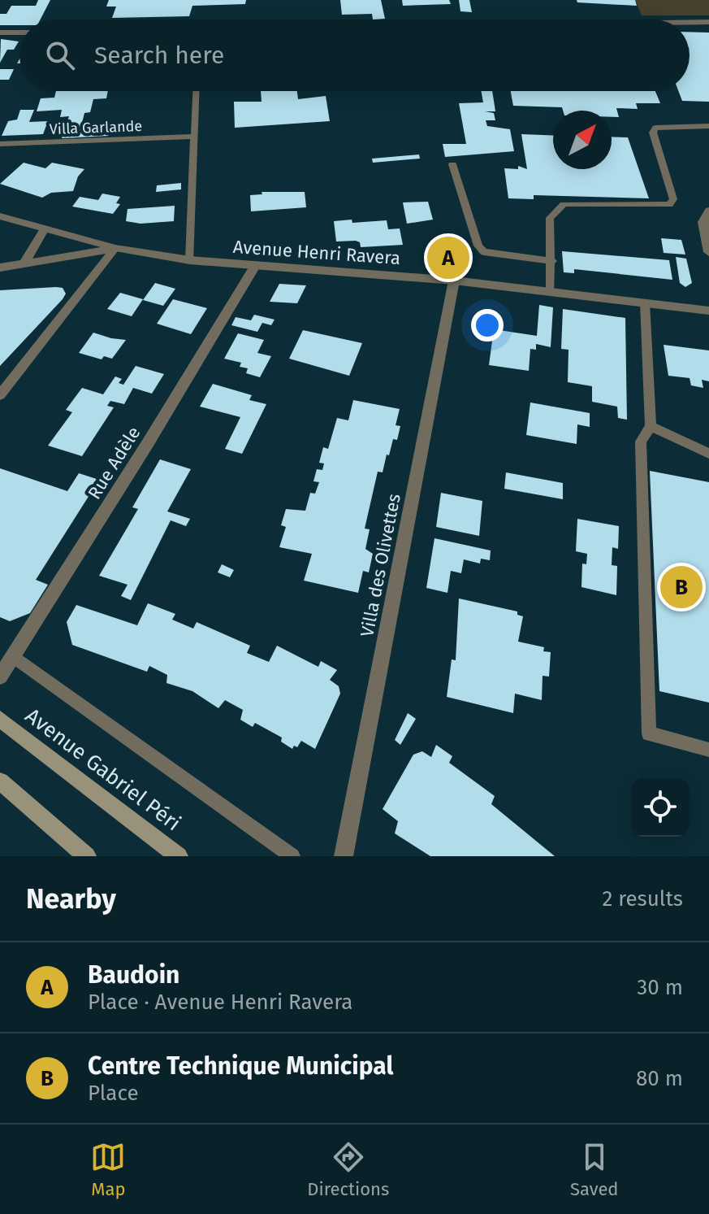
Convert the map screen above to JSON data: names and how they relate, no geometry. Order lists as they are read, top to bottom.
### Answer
{
  "streets": {
    "main road": ["Avenue Gabriel Péri"],
    "street": ["Avenue Henri Ravera", "Rue Adèle", "Villa des Olivettes"],
    "lane": ["Villa Garlande"]
  },
  "crossings": [
    ["Avenue Henri Ravera", "Rue Adèle"],
    ["Avenue Henri Ravera", "Villa des Olivettes"]
  ],
  "north": "top right",
  "page": {
    "search": "Search here",
    "pins": ["A", "B"],
    "heading": ["Nearby", "2 results"],
    "list": [
      {
        "mark": "A",
        "name": "Baudoin",
        "note": "Place · Avenue Henri Ravera",
        "value": "30 m"
      },
      {
        "mark": "B",
        "name": "Centre Technique Municipal",
        "note": "Place",
        "value": "80 m"
      }
    ],
    "nav": ["Map", "Directions", "Saved"]
  }
}
